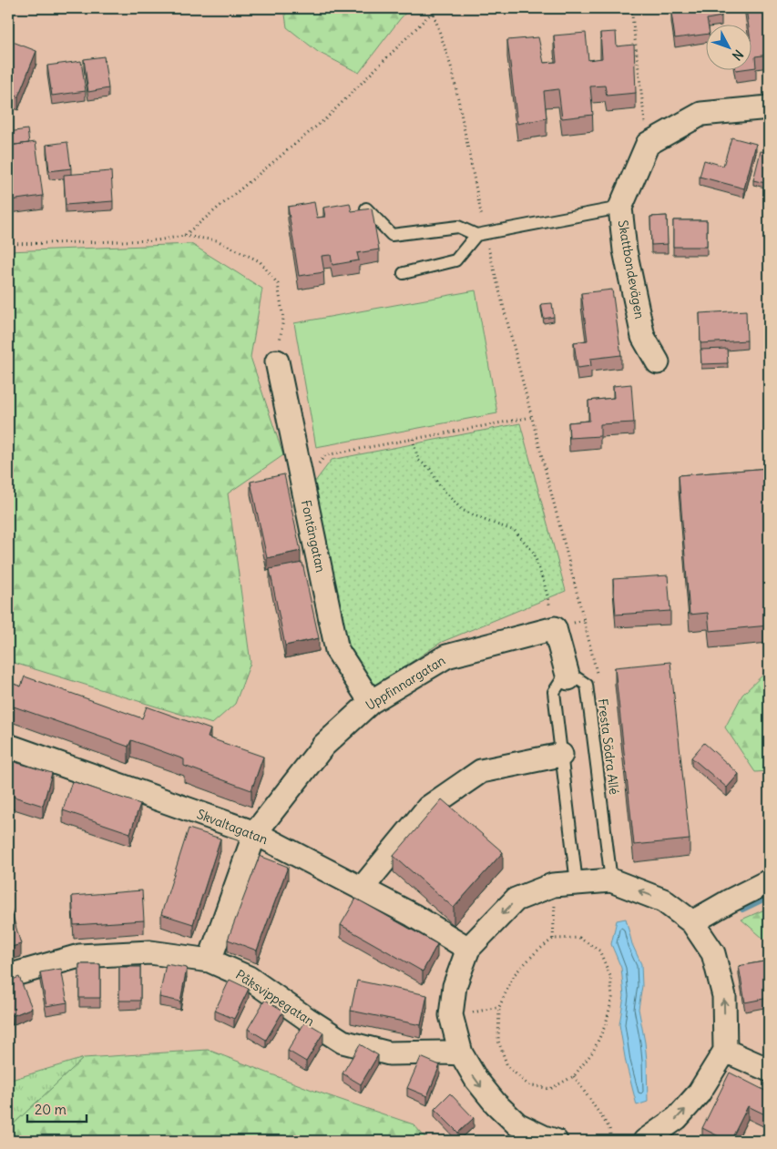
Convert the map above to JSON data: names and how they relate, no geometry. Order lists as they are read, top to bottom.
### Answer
{
  "streets": {
    "street": [
      "Skattbondevägen",
      "Fontängatan",
      "Uppfinnargatan",
      "Skvaltagatan",
      "Påksvippegatan"
    ],
    "lane": ["Fresta Södra Allé"]
  },
  "crossings": [
    ["Fontängatan", "Uppfinnargatan"],
    ["Uppfinnargatan", "Skvaltagatan"],
    ["Uppfinnargatan", "Påksvippegatan"]
  ],
  "scale_bar": "20 m",
  "north": "bottom right"
}
